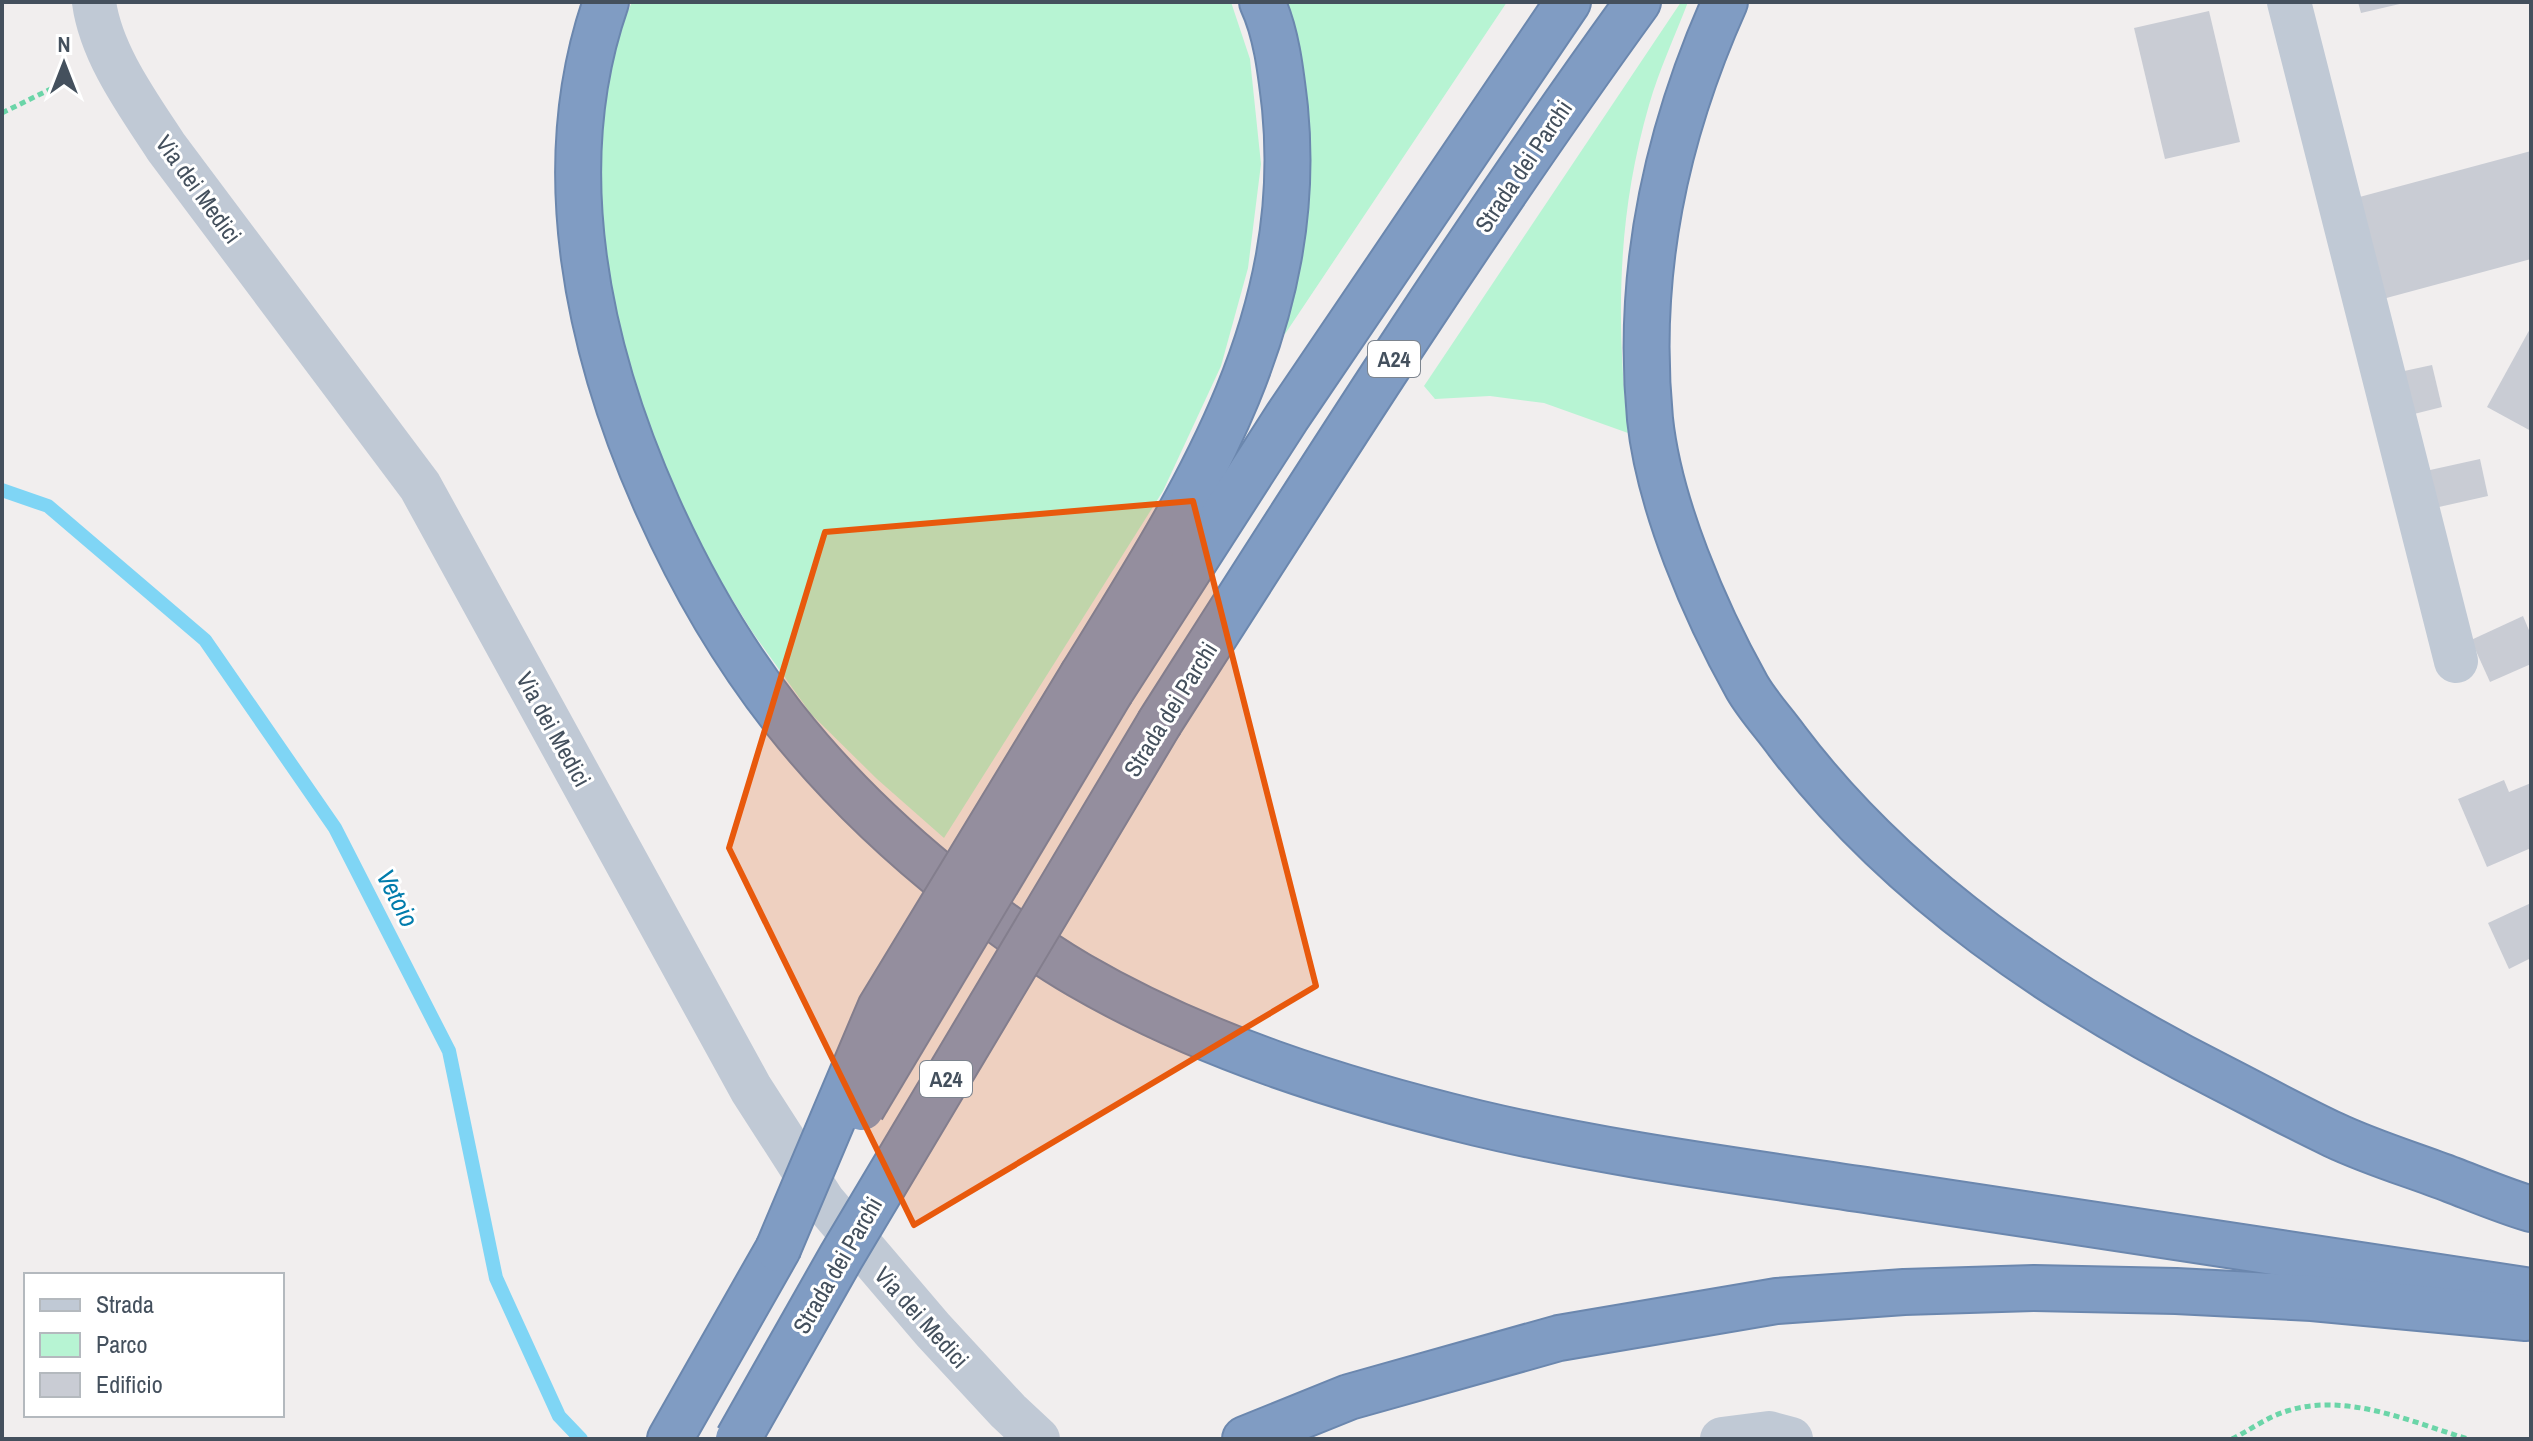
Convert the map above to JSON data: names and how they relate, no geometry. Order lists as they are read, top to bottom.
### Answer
{
  "streets": {
    "highway": ["Strada dei Parchi", "A24"],
    "street": ["Via dei Medici"]
  },
  "water": ["Vetoio"],
  "legend": ["Strada", "Parco", "Edificio"],
  "north": "top"
}
